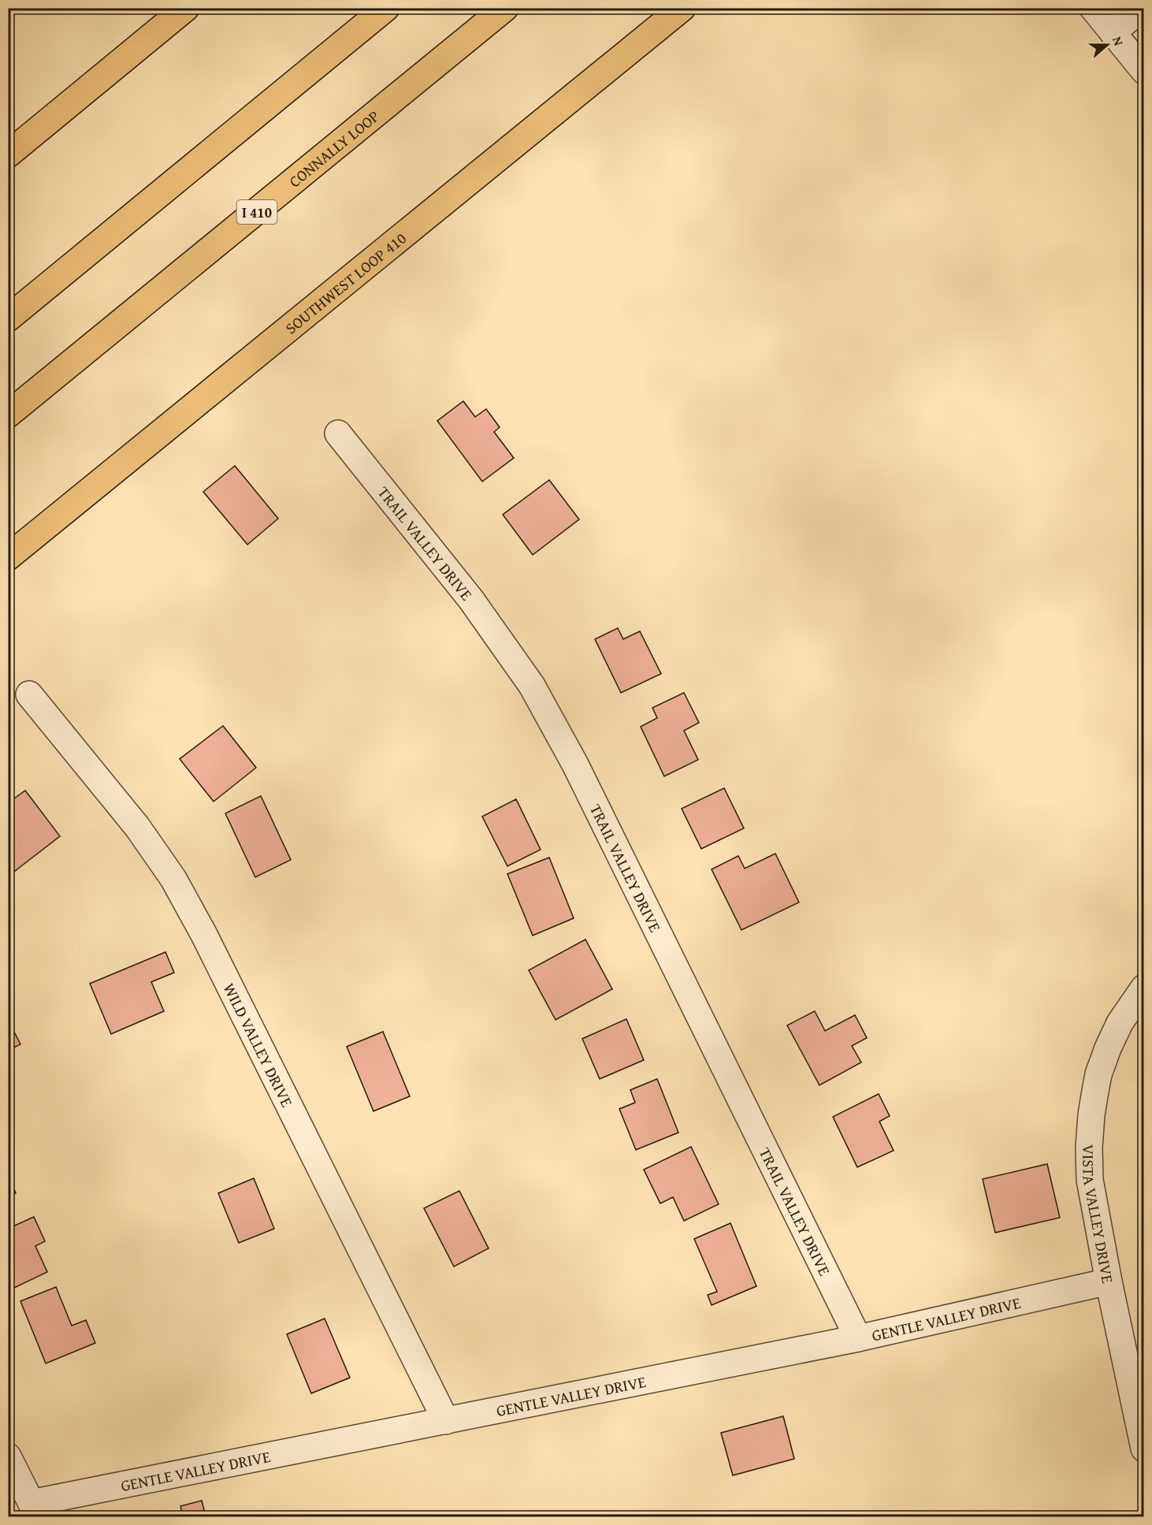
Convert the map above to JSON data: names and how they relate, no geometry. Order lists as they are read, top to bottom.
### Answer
{
  "streets": {
    "main road": ["CONNALLY LOOP", "I 410", "SOUTHWEST LOOP 410"],
    "street": [
      "TRAIL VALLEY DRIVE",
      "WILD VALLEY DRIVE",
      "VISTA VALLEY DRIVE",
      "GENTLE VALLEY DRIVE"
    ]
  },
  "crossings": [
    ["TRAIL VALLEY DRIVE", "GENTLE VALLEY DRIVE"],
    ["WILD VALLEY DRIVE", "GENTLE VALLEY DRIVE"],
    ["VISTA VALLEY DRIVE", "GENTLE VALLEY DRIVE"]
  ],
  "north": "right"
}
